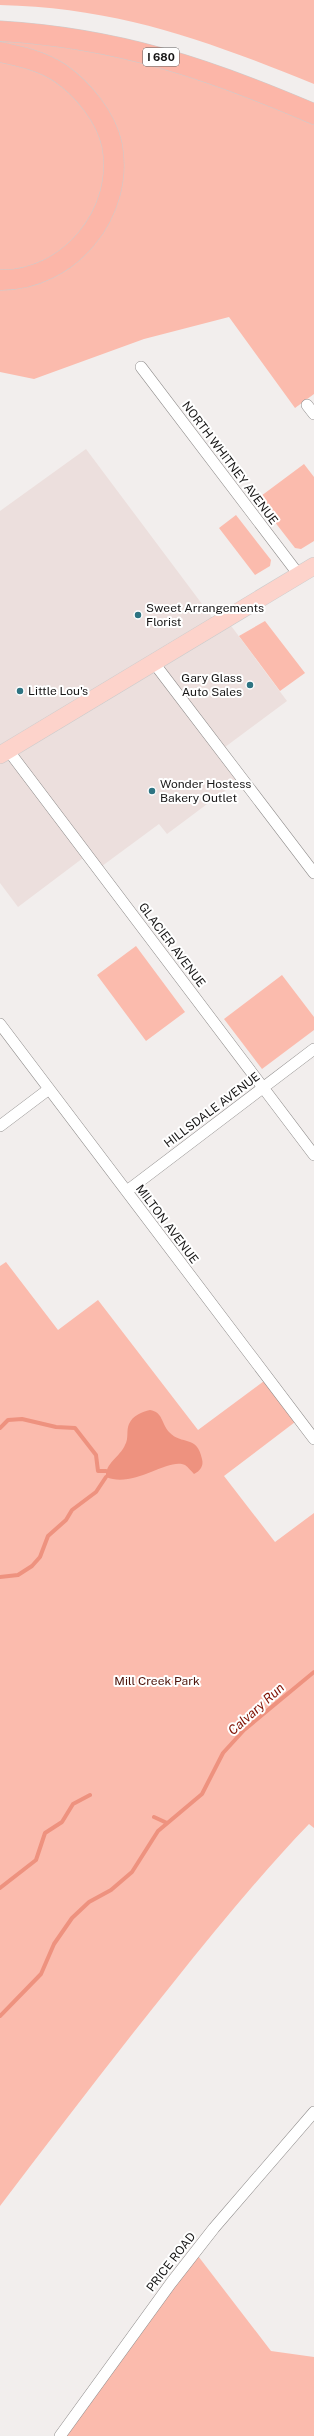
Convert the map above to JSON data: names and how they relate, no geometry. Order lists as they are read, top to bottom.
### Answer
{
  "streets": {
    "highway": ["I 680"],
    "street": [
      "NORTH WHITNEY AVENUE",
      "GLACIER AVENUE",
      "HILLSDALE AVENUE",
      "MILTON AVENUE",
      "PRICE ROAD"
    ]
  },
  "crossings": [
    ["GLACIER AVENUE", "HILLSDALE AVENUE"],
    ["HILLSDALE AVENUE", "MILTON AVENUE"]
  ],
  "water": ["Calvary Run"],
  "parks": ["Mill Creek Park"],
  "places": [
    "Sweet Arrangements Florist",
    "Gary Glass Auto Sales",
    "Little Lou's",
    "Wonder Hostess Bakery Outlet"
  ]
}
